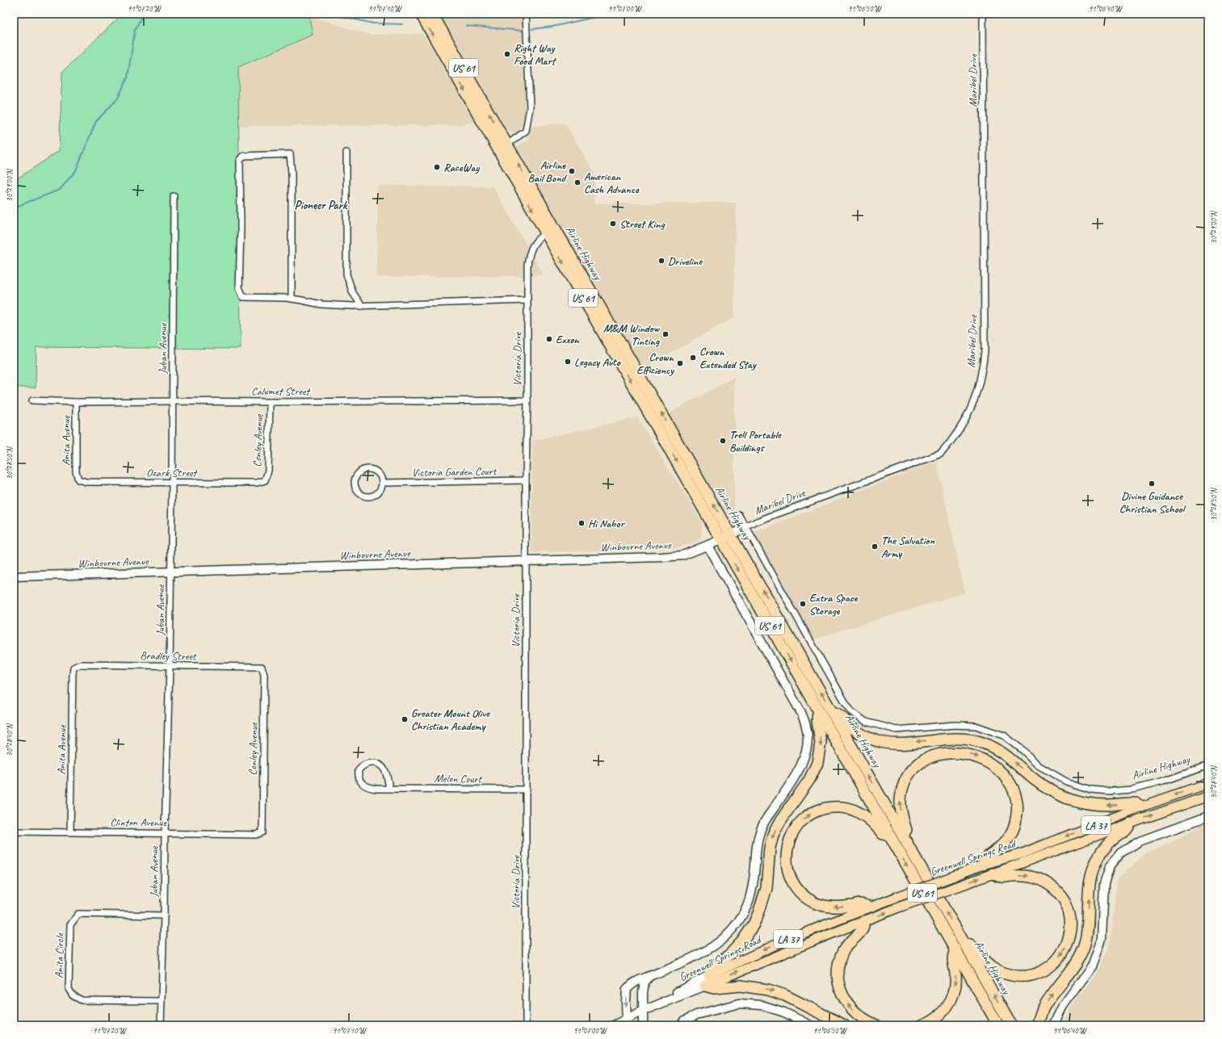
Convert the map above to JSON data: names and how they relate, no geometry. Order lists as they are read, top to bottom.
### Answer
{
  "streets": {
    "highway": ["US 61", "Airline Highway"],
    "main road": ["LA 37", "Greenwell Springs Road"],
    "street": [
      "Maribel Drive",
      "Juban Avenue",
      "Victoria Drive",
      "Calumet Street",
      "Anita Avenue",
      "Conley Avenue",
      "Victoria Garden Court",
      "Ozark Street",
      "Winbourne Avenue",
      "Bradley Street",
      "Melon Court",
      "Clinton Avenue",
      "Anita Circle"
    ]
  },
  "crossings": [
    ["Maribel Drive", "Airline Highway"],
    ["Maribel Drive", "Winbourne Avenue"],
    ["Airline Highway", "Victoria Drive"],
    ["Airline Highway", "Winbourne Avenue"],
    ["Juban Avenue", "Calumet Street"],
    ["Juban Avenue", "Ozark Street"],
    ["Juban Avenue", "Winbourne Avenue"],
    ["Juban Avenue", "Bradley Street"],
    ["Juban Avenue", "Clinton Avenue"],
    ["Juban Avenue", "Anita Circle"],
    ["Victoria Drive", "Calumet Street"],
    ["Victoria Drive", "Victoria Garden Court"],
    ["Victoria Drive", "Winbourne Avenue"],
    ["Victoria Drive", "Melon Court"],
    ["Calumet Street", "Anita Avenue"],
    ["Calumet Street", "Conley Avenue"],
    ["Anita Avenue", "Ozark Street"],
    ["Anita Avenue", "Bradley Street"],
    ["Anita Avenue", "Clinton Avenue"],
    ["Conley Avenue", "Ozark Street"],
    ["Conley Avenue", "Bradley Street"],
    ["Conley Avenue", "Clinton Avenue"]
  ],
  "districts": ["Pioneer Park"],
  "places": [
    "Right Way Food Mart",
    "RaceWay",
    "Airline Bail Bond",
    "American Cash Advance",
    "Street King",
    "Driveline",
    "M&M Window Tinting",
    "Exxon",
    "Crown Extended Stay",
    "Legacy Auto",
    "Crown Efficiency",
    "Trell Portable Buildings",
    "Divine Guidance Christian School",
    "Hi Nabor",
    "The Salvation Army",
    "Extra Space Storage",
    "Greater Mount Olive Christian Academy"
  ],
  "coordinates": [
    "91°07'20\"W",
    "91°07'10\"W",
    "91°07'00\"W",
    "91°06'50\"W",
    "91°06'40\"W",
    "30°29'00\"N",
    "30°28'50\"N",
    "30°28'40\"N"
  ]
}
